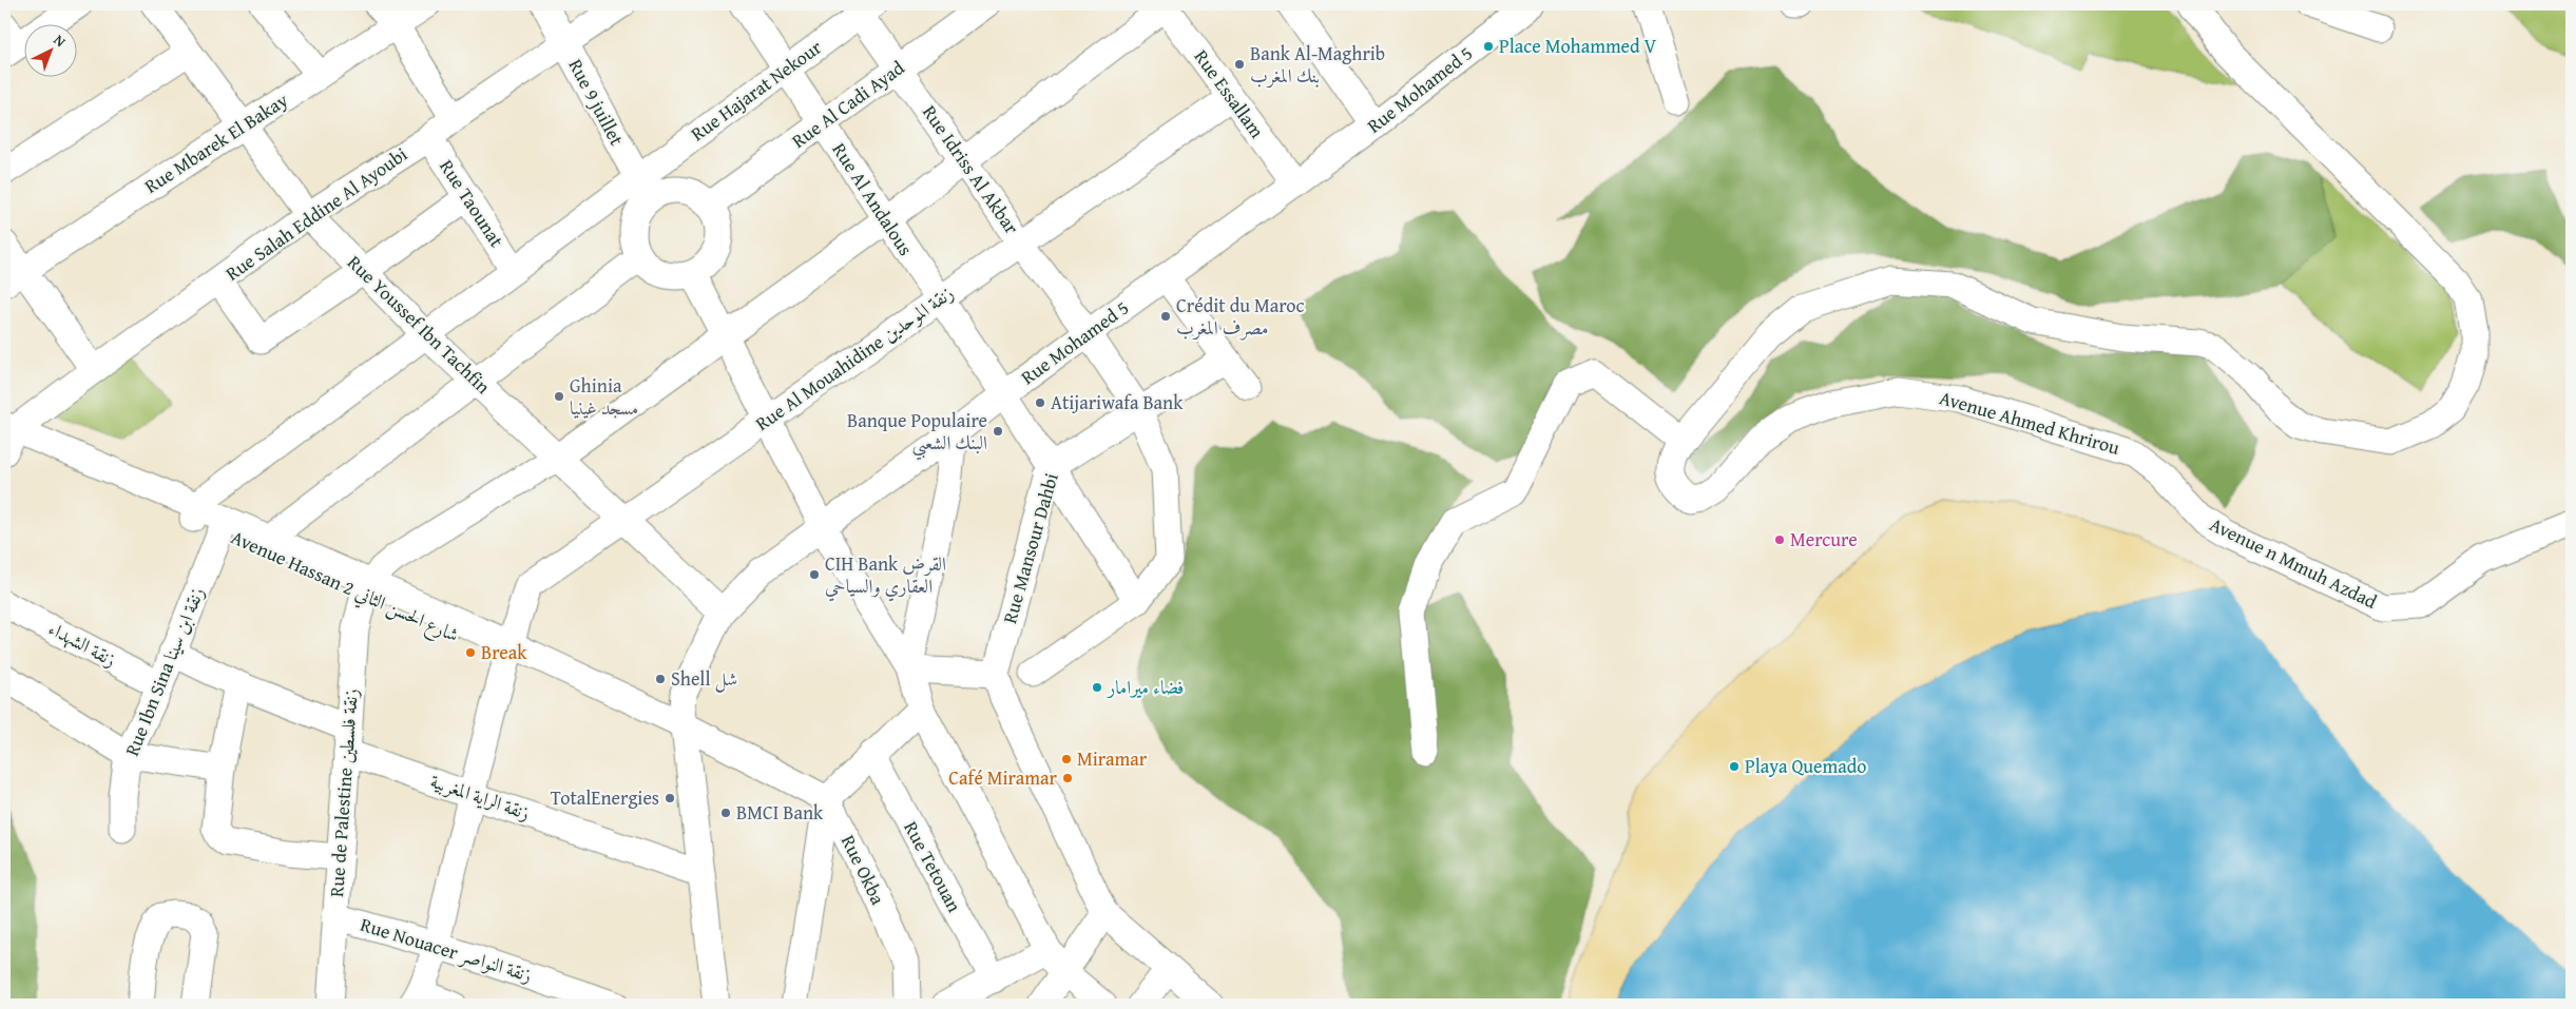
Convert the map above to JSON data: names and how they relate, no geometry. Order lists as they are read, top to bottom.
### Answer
{
  "streets": {
    "street": [
      "Rue Mohamed 5",
      "Rue Hajarat Nekour",
      "Rue Essallam",
      "Rue 9 juillet",
      "Rue Al Cadi Ayad",
      "Rue Mbarek El Bakay",
      "Rue Idriss Al Akbar",
      "Rue Al Andalous",
      "Rue Taounat",
      "Rue Salah Eddine Al Ayoubi",
      "Rue Youssef Ibn Tachfin",
      "Rue Al Mouahidine زنقة الموحدين",
      "Avenue Ahmed Khrirou",
      "Rue Mansour Dahbi",
      "Avenue n Mmuh Azdad",
      "Avenue Hassan 2 شارع الحسن الثاني",
      "زنقة الشهداء",
      "Rue Ibn Sina زنقة ابن سينا",
      "Rue de Palestine زنقة فلسطين",
      "زنقة الراية المغربية",
      "Rue Tetouan",
      "Rue Okba",
      "Rue Nouacer زنقة النواصر"
    ]
  },
  "crossings": [
    ["Rue Mohamed 5", "Rue Essallam"],
    ["Rue Mohamed 5", "Rue Idriss Al Akbar"],
    ["Rue Mohamed 5", "Rue Al Andalous"],
    ["Rue Mohamed 5", "Rue Youssef Ibn Tachfin"],
    ["Rue Mohamed 5", "Avenue Hassan 2 شارع الحسن الثاني"],
    ["Rue Mohamed 5", "زنقة الراية المغربية"],
    ["Rue Hajarat Nekour", "Rue 9 juillet"],
    ["Rue Hajarat Nekour", "Rue Al Cadi Ayad"],
    ["Rue Hajarat Nekour", "Rue Idriss Al Akbar"],
    ["Rue Hajarat Nekour", "Rue Al Andalous"],
    ["Rue Hajarat Nekour", "Rue Taounat"],
    ["Rue Hajarat Nekour", "Rue Youssef Ibn Tachfin"],
    ["Rue Hajarat Nekour", "Avenue Hassan 2 شارع الحسن الثاني"],
    ["Rue Essallam", "Rue Al Mouahidine زنقة الموحدين"],
    ["Rue 9 juillet", "Rue Al Cadi Ayad"],
    ["Rue 9 juillet", "Rue Salah Eddine Al Ayoubi"],
    ["Rue Al Cadi Ayad", "Rue Idriss Al Akbar"],
    ["Rue Al Cadi Ayad", "Rue Al Andalous"],
    ["Rue Mbarek El Bakay", "Rue Youssef Ibn Tachfin"],
    ["Rue Idriss Al Akbar", "Rue Al Andalous"],
    ["Rue Idriss Al Akbar", "Rue Al Mouahidine زنقة الموحدين"],
    ["Rue Idriss Al Akbar", "Rue Mansour Dahbi"],
    ["Rue Al Andalous", "Rue Al Mouahidine زنقة الموحدين"],
    ["Rue Al Andalous", "Rue Mansour Dahbi"],
    ["Rue Taounat", "Rue Salah Eddine Al Ayoubi"],
    ["Rue Salah Eddine Al Ayoubi", "Rue Youssef Ibn Tachfin"],
    ["Rue Salah Eddine Al Ayoubi", "Avenue Hassan 2 شارع الحسن الثاني"],
    ["Rue Youssef Ibn Tachfin", "Rue Al Mouahidine زنقة الموحدين"],
    ["Rue Al Mouahidine زنقة الموحدين", "Avenue Hassan 2 شارع الحسن الثاني"],
    ["Rue Al Mouahidine زنقة الموحدين", "زنقة الراية المغربية"],
    ["Rue Al Mouahidine زنقة الموحدين", "Rue Nouacer زنقة النواصر"],
    ["Avenue Ahmed Khrirou", "Avenue n Mmuh Azdad"],
    ["Avenue Hassan 2 شارع الحسن الثاني", "Rue Ibn Sina زنقة ابن سينا"],
    ["Avenue Hassan 2 شارع الحسن الثاني", "Rue de Palestine زنقة فلسطين"],
    ["زنقة الشهداء", "Rue Ibn Sina زنقة ابن سينا"],
    ["Rue Ibn Sina زنقة ابن سينا", "زنقة الراية المغربية"],
    ["Rue de Palestine زنقة فلسطين", "زنقة الراية المغربية"],
    ["Rue de Palestine زنقة فلسطين", "Rue Nouacer زنقة النواصر"]
  ],
  "places": [
    "Place Mohammed V",
    "Bank Al-Maghrib بنك المغرب",
    "Crédit du Maroc مصرف المغرب",
    "Ghinia مسجد غينيا",
    "Atijariwafa Bank",
    "Banque Populaire البنك الشعبي",
    "Mercure",
    "CIH Bank القرض العقاري والسياحي",
    "Break",
    "Shell شل",
    "فضاء ميرامار",
    "Miramar",
    "Playa Quemado",
    "Café Miramar",
    "TotalEnergies",
    "BMCI Bank"
  ],
  "north": "top right"
}
